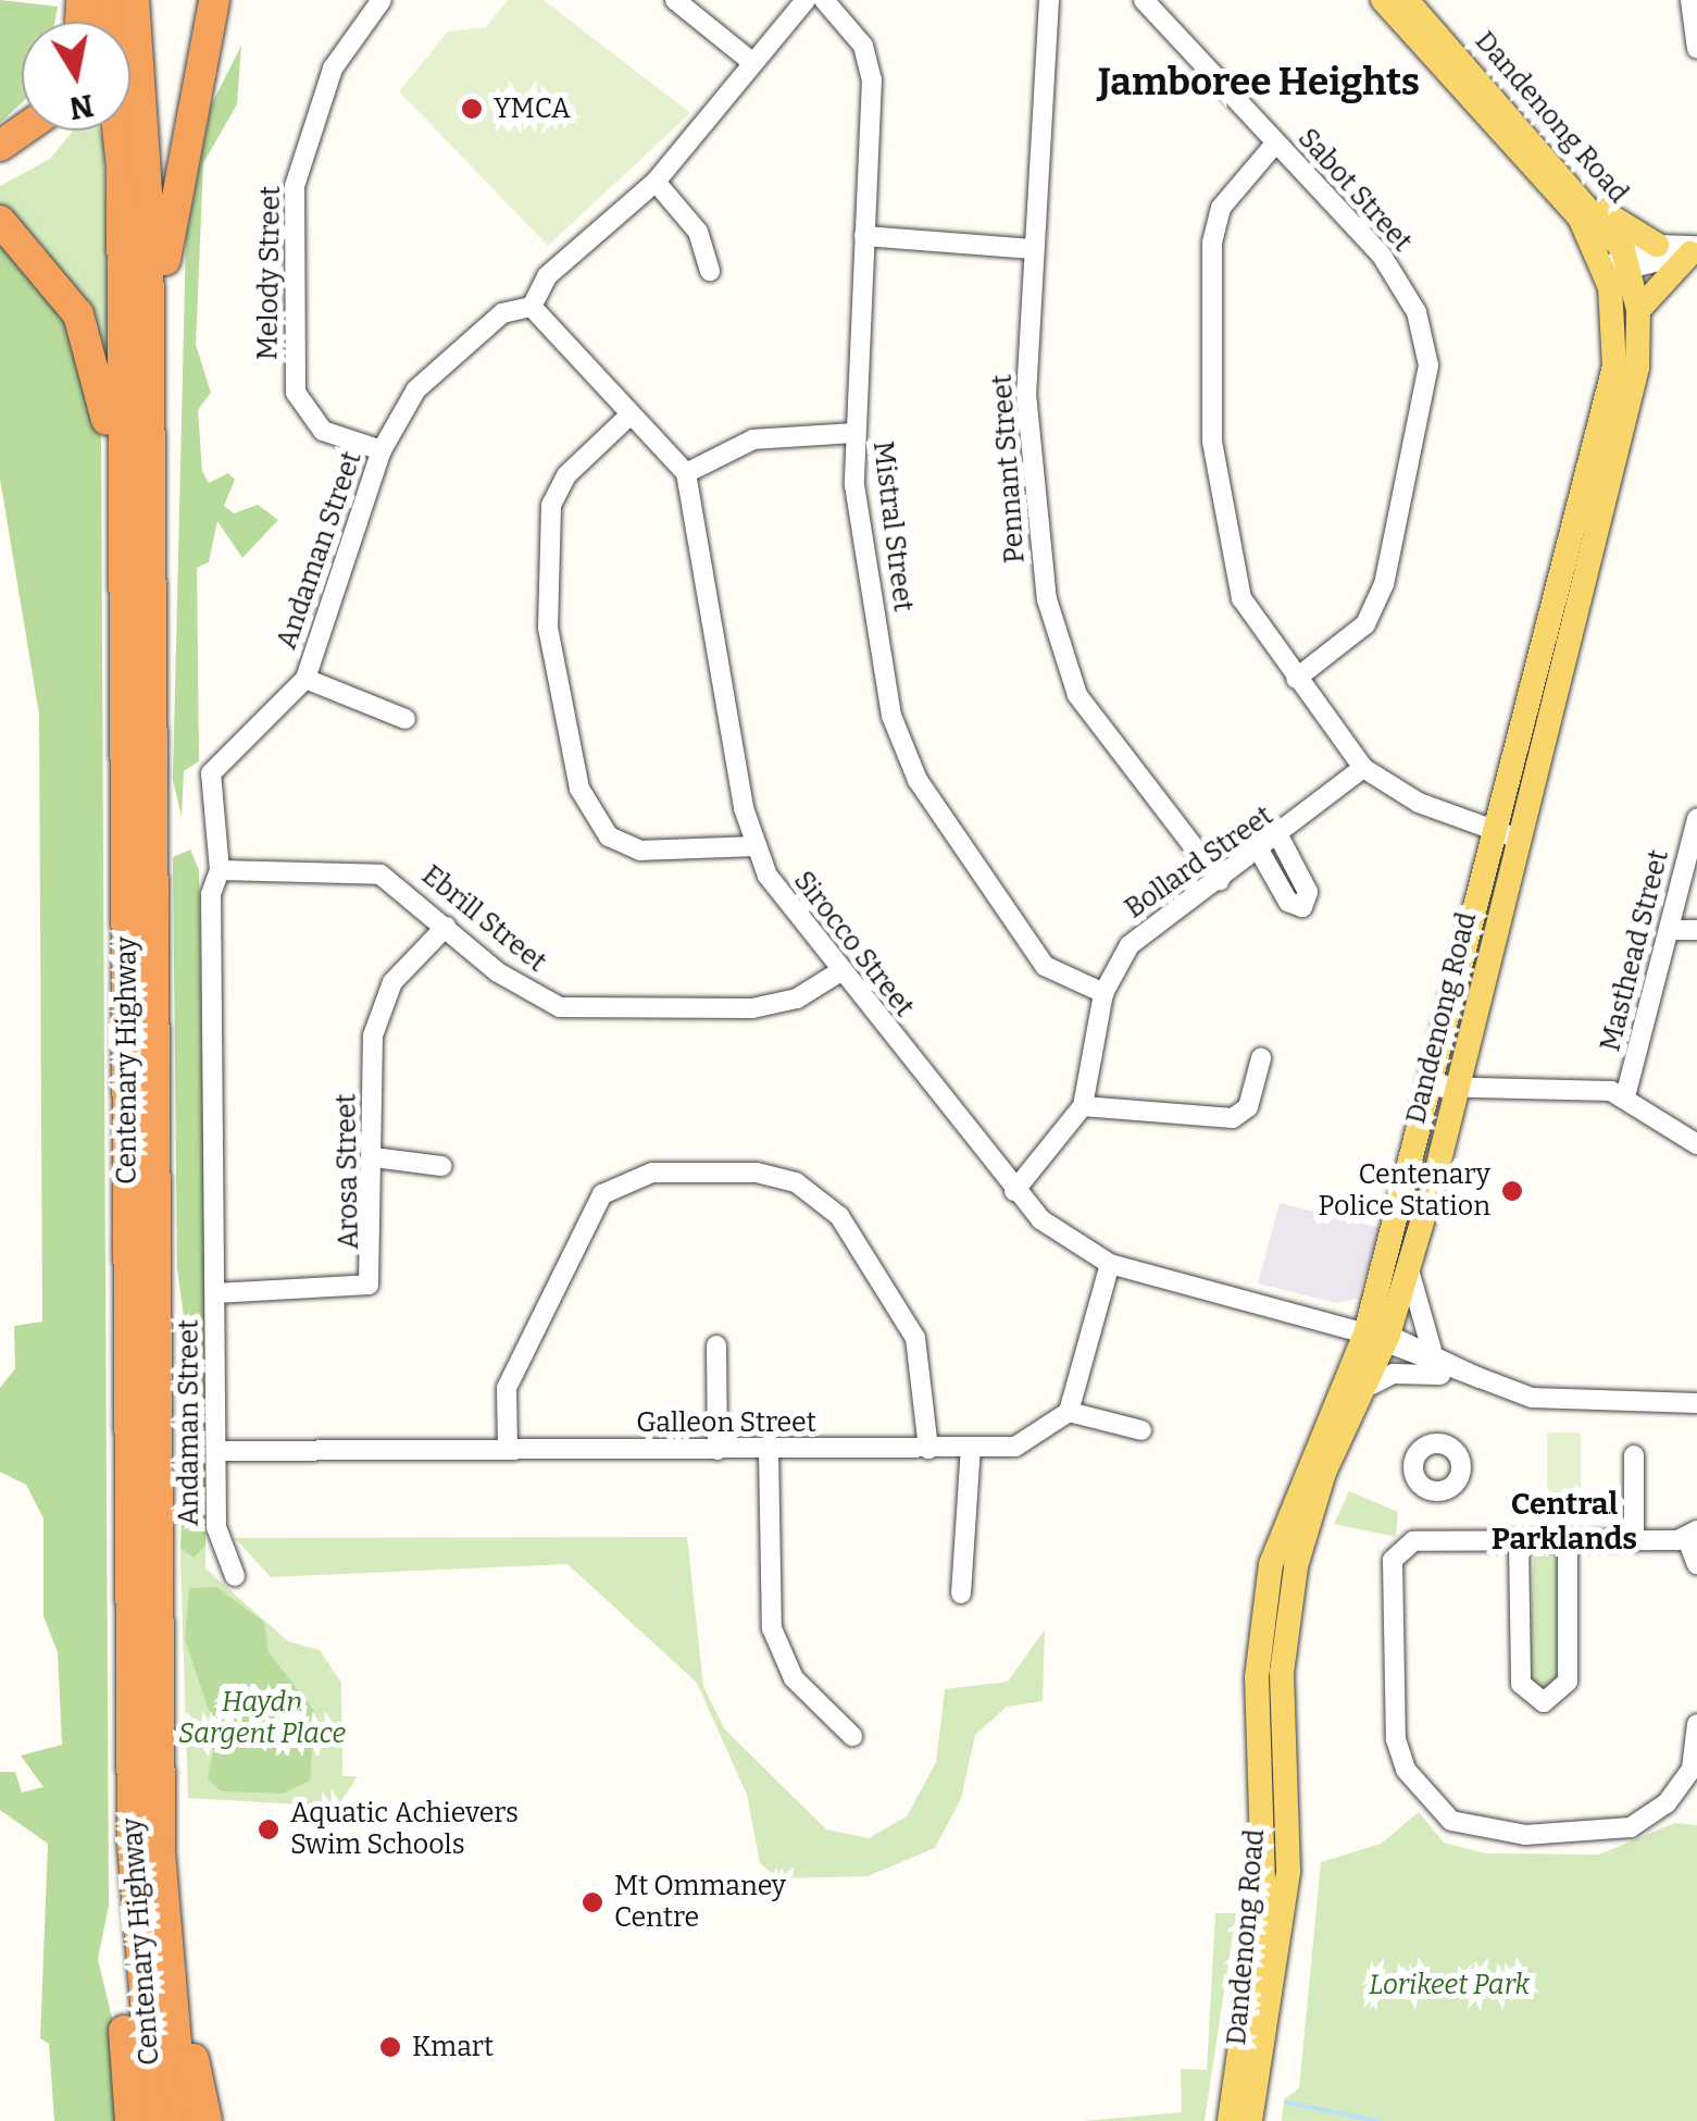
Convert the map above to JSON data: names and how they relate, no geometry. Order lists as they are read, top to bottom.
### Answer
{
  "streets": {
    "highway": ["Centenary Highway"],
    "main road": ["Dandenong Road"],
    "street": [
      "Sabot Street",
      "Melody Street",
      "Pennant Street",
      "Mistral Street",
      "Andaman Street",
      "Bollard Street",
      "Ebrill Street",
      "Sirocco Street",
      "Masthead Street",
      "Arosa Street",
      "Galleon Street"
    ]
  },
  "crossings": [
    ["Dandenong Road", "Sirocco Street"],
    ["Melody Street", "Andaman Street"],
    ["Pennant Street", "Bollard Street"],
    ["Mistral Street", "Bollard Street"],
    ["Andaman Street", "Ebrill Street"],
    ["Andaman Street", "Arosa Street"],
    ["Andaman Street", "Galleon Street"],
    ["Bollard Street", "Sirocco Street"],
    ["Ebrill Street", "Sirocco Street"],
    ["Ebrill Street", "Arosa Street"]
  ],
  "districts": ["Jamboree Heights", "Central Parklands"],
  "parks": ["Haydn Sargent Place", "Lorikeet Park"],
  "places": [
    "YMCA",
    "Centenary Police Station",
    "Aquatic Achievers Swim Schools",
    "Mt Ommaney Centre",
    "Kmart"
  ],
  "north": "bottom"
}
